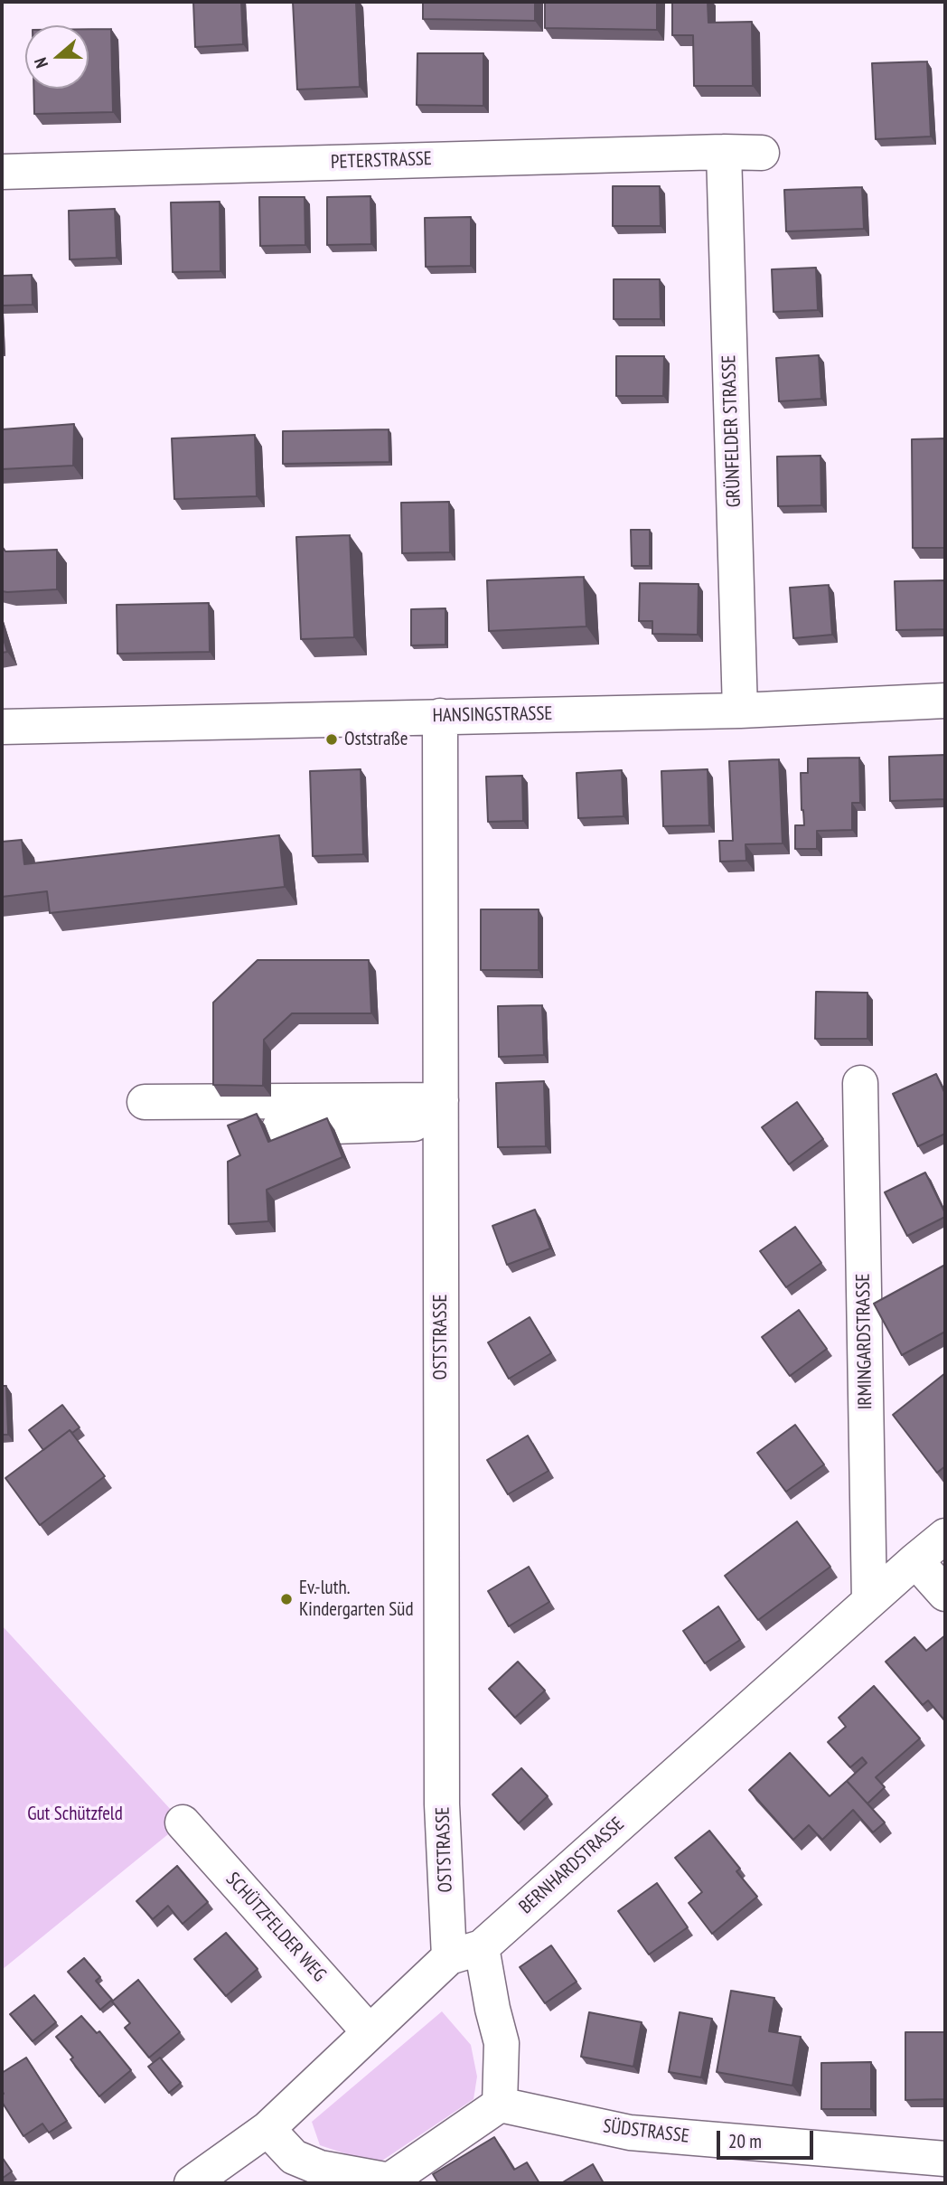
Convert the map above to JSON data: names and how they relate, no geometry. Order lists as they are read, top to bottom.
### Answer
{
  "streets": {
    "street": [
      "PETERSTRASSE",
      "GRÜNFELDER STRASSE",
      "HANSINGSTRASSE",
      "OSTSTRASSE",
      "IRMINGARDSTRASSE",
      "BERNHARDSTRASSE",
      "SCHÜTZFELDER WEG",
      "SÜDSTRASSE"
    ]
  },
  "crossings": [
    ["PETERSTRASSE", "GRÜNFELDER STRASSE"],
    ["GRÜNFELDER STRASSE", "HANSINGSTRASSE"],
    ["HANSINGSTRASSE", "OSTSTRASSE"],
    ["OSTSTRASSE", "BERNHARDSTRASSE"],
    ["OSTSTRASSE", "SÜDSTRASSE"],
    ["IRMINGARDSTRASSE", "BERNHARDSTRASSE"],
    ["BERNHARDSTRASSE", "SCHÜTZFELDER WEG"]
  ],
  "parks": ["Gut Schützfeld"],
  "places": ["Oststraße", "Ev.-luth. Kindergarten Süd"],
  "scale_bar": "20 m",
  "north": "left"
}
